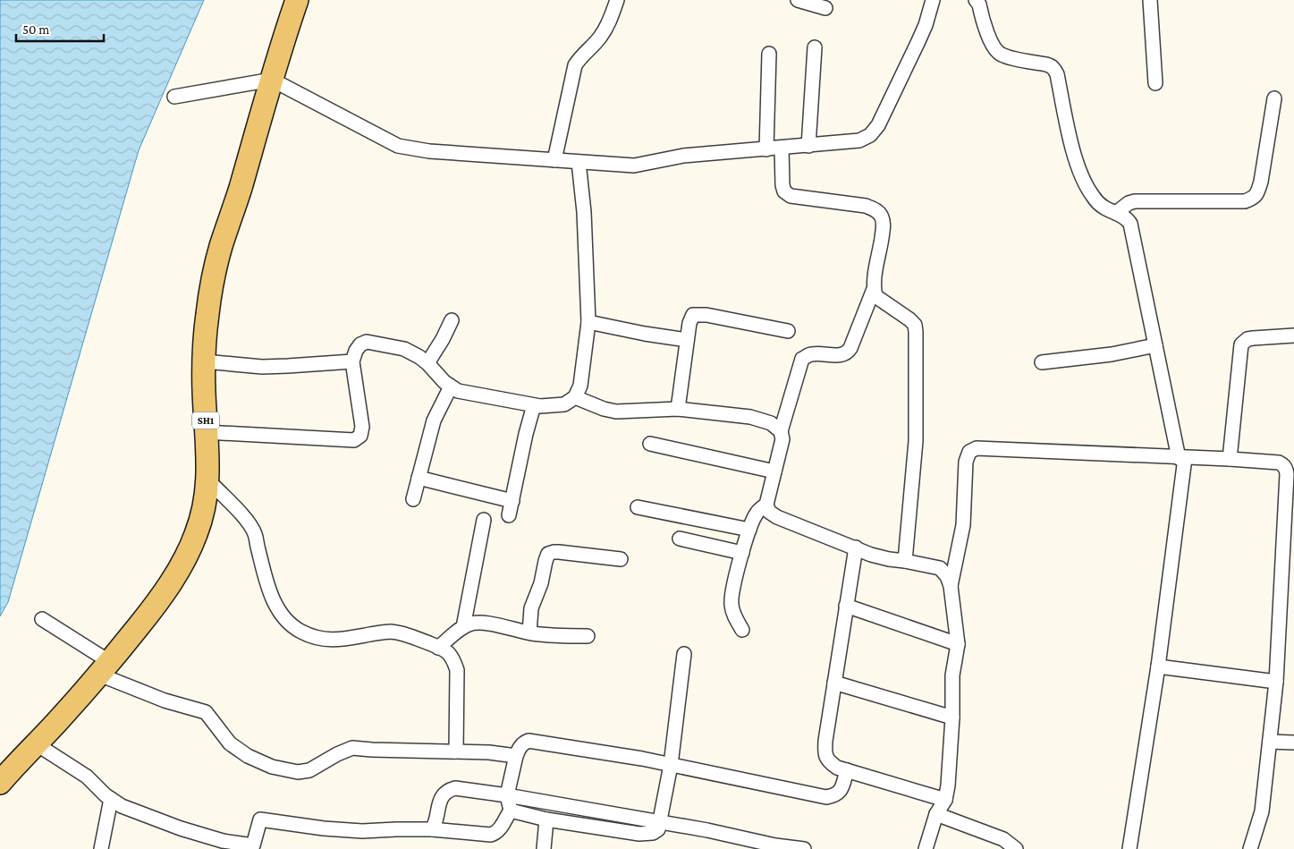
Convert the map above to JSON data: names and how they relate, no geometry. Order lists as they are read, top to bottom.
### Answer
{
  "streets": {
    "main road": ["SH1"]
  },
  "scale_bar": "50 m"
}
